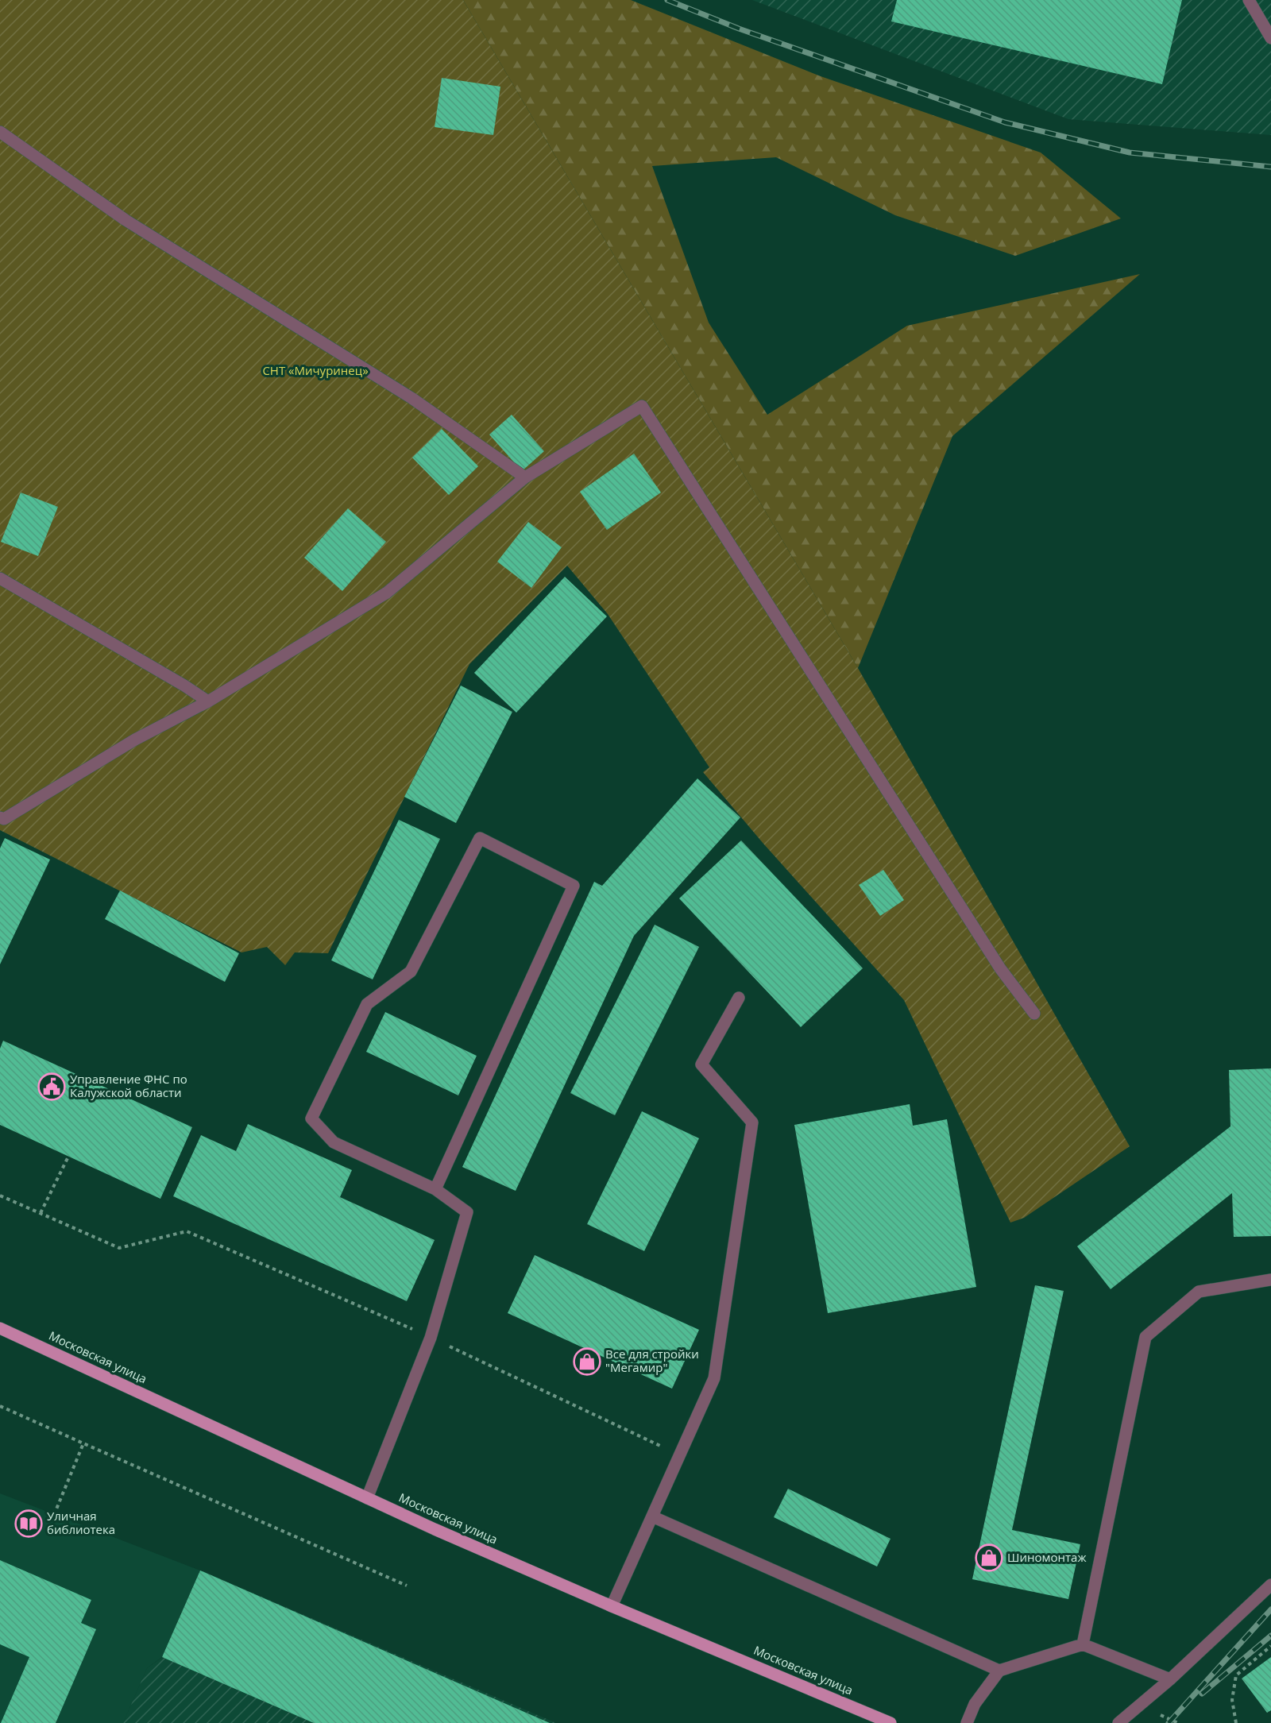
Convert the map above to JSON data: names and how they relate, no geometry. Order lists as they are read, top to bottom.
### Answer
{
  "streets": {
    "main road": ["Московская улица"]
  },
  "parks": ["СНТ «Мичуринец»"],
  "places": {
    "public building": ["Управление ФНС по Калужской области"],
    "shop": ["Все для стройки \"Мегамир\"", "Шиномонтаж"],
    "library": ["Уличная библиотека"]
  }
}
